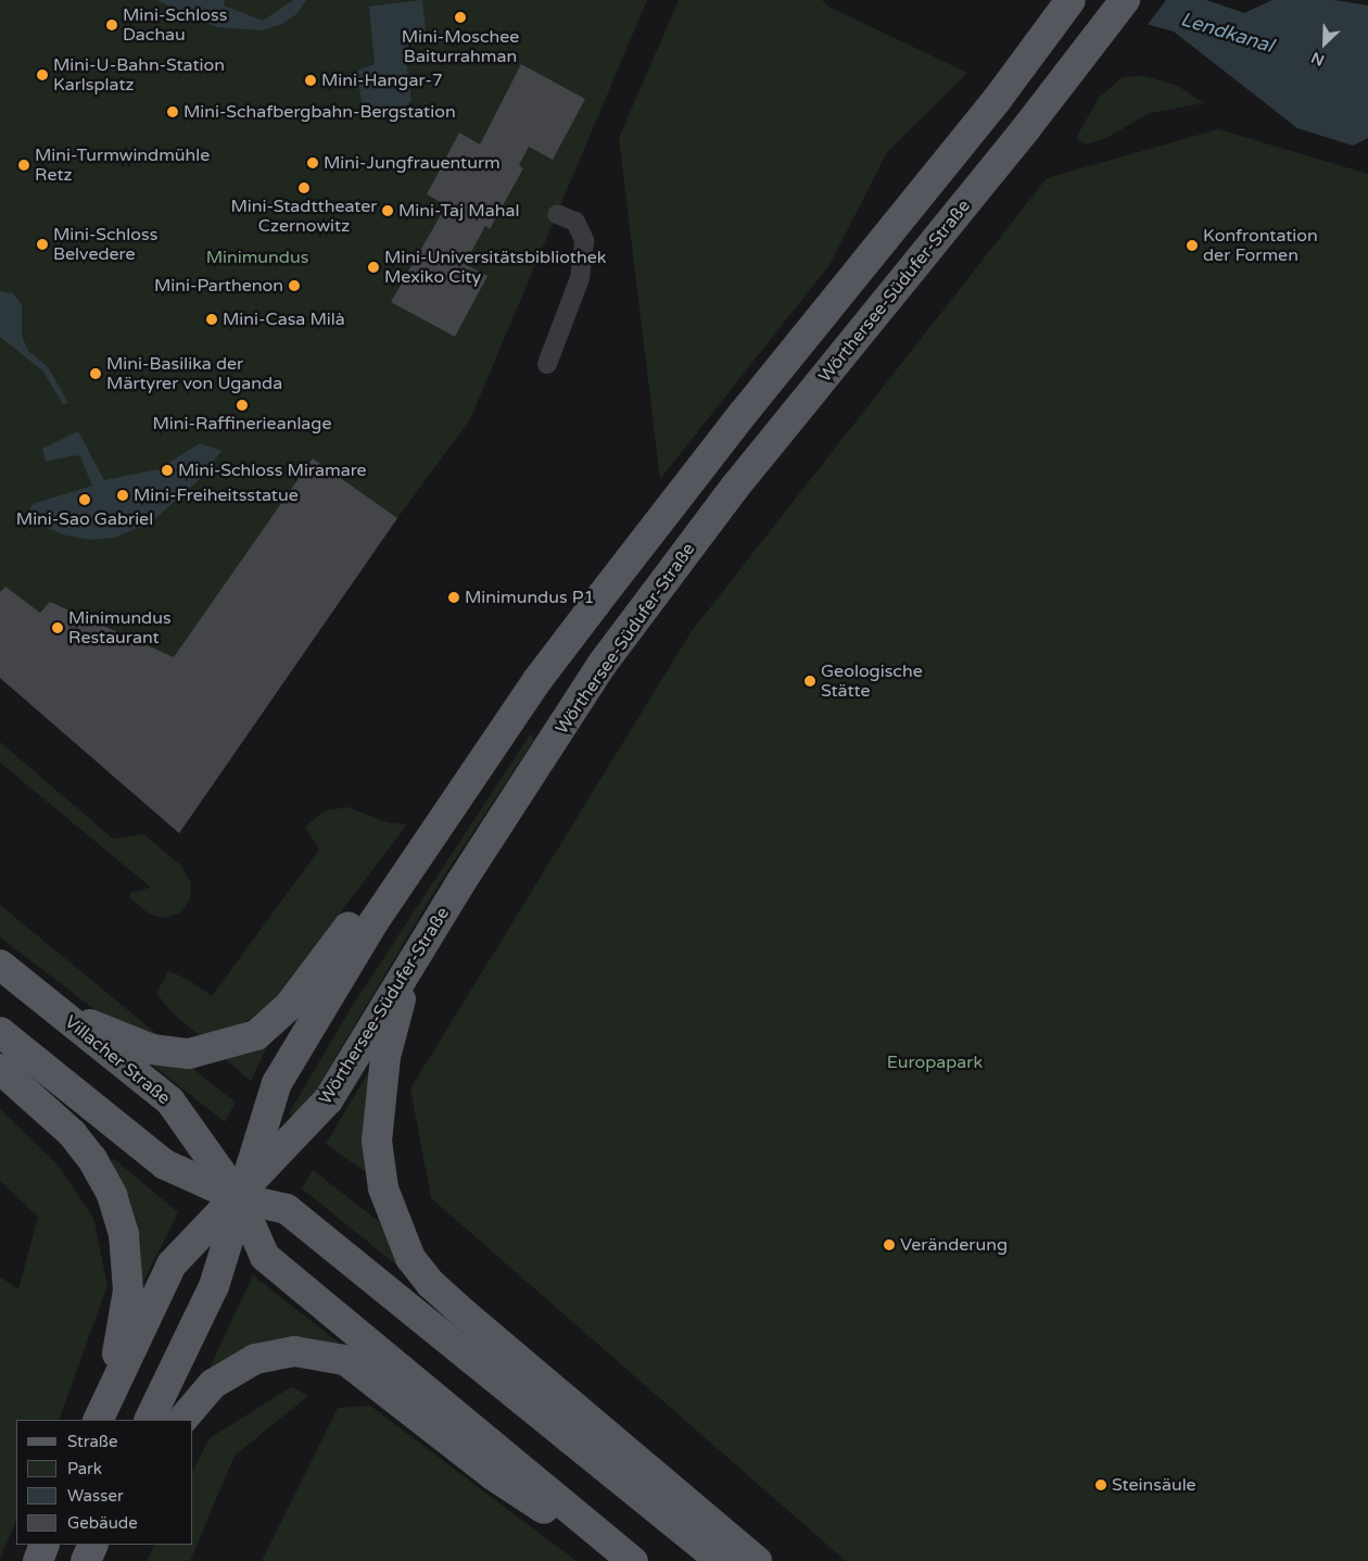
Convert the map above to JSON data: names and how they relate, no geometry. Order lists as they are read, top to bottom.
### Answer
{
  "streets": {
    "main road": ["Wörthersee-Südufer-Straße", "Villacher Straße"]
  },
  "crossings": [
    ["Wörthersee-Südufer-Straße", "Villacher Straße"]
  ],
  "water": ["Lendkanal"],
  "parks": ["Minimundus", "Europapark"],
  "places": [
    "Mini-Moschee Baiturrahman",
    "Mini-Schloss Dachau",
    "Mini-U-Bahn-Station Karlsplatz",
    "Mini-Hangar-7",
    "Mini-Schafbergbahn-Bergstation",
    "Mini-Jungfrauenturm",
    "Mini-Turmwindmühle Retz",
    "Mini-Stadttheater Czernowitz",
    "Mini-Taj Mahal",
    "Mini-Schloss Belvedere",
    "Konfrontation der Formen",
    "Mini-Universitätsbibliothek Mexiko City",
    "Mini-Parthenon",
    "Mini-Casa Milà",
    "Mini-Basilika der Märtyrer von Uganda",
    "Mini-Raffinerieanlage",
    "Mini-Schloss Miramare",
    "Mini-Freiheitsstatue",
    "Mini-Sao Gabriel",
    "Minimundus P1",
    "Minimundus Restaurant",
    "Geologische Stätte",
    "Veränderung",
    "Steinsäule"
  ],
  "legend": [
    "Straße",
    "Park",
    "Wasser",
    "Gebäude"
  ],
  "north": "bottom left"
}
